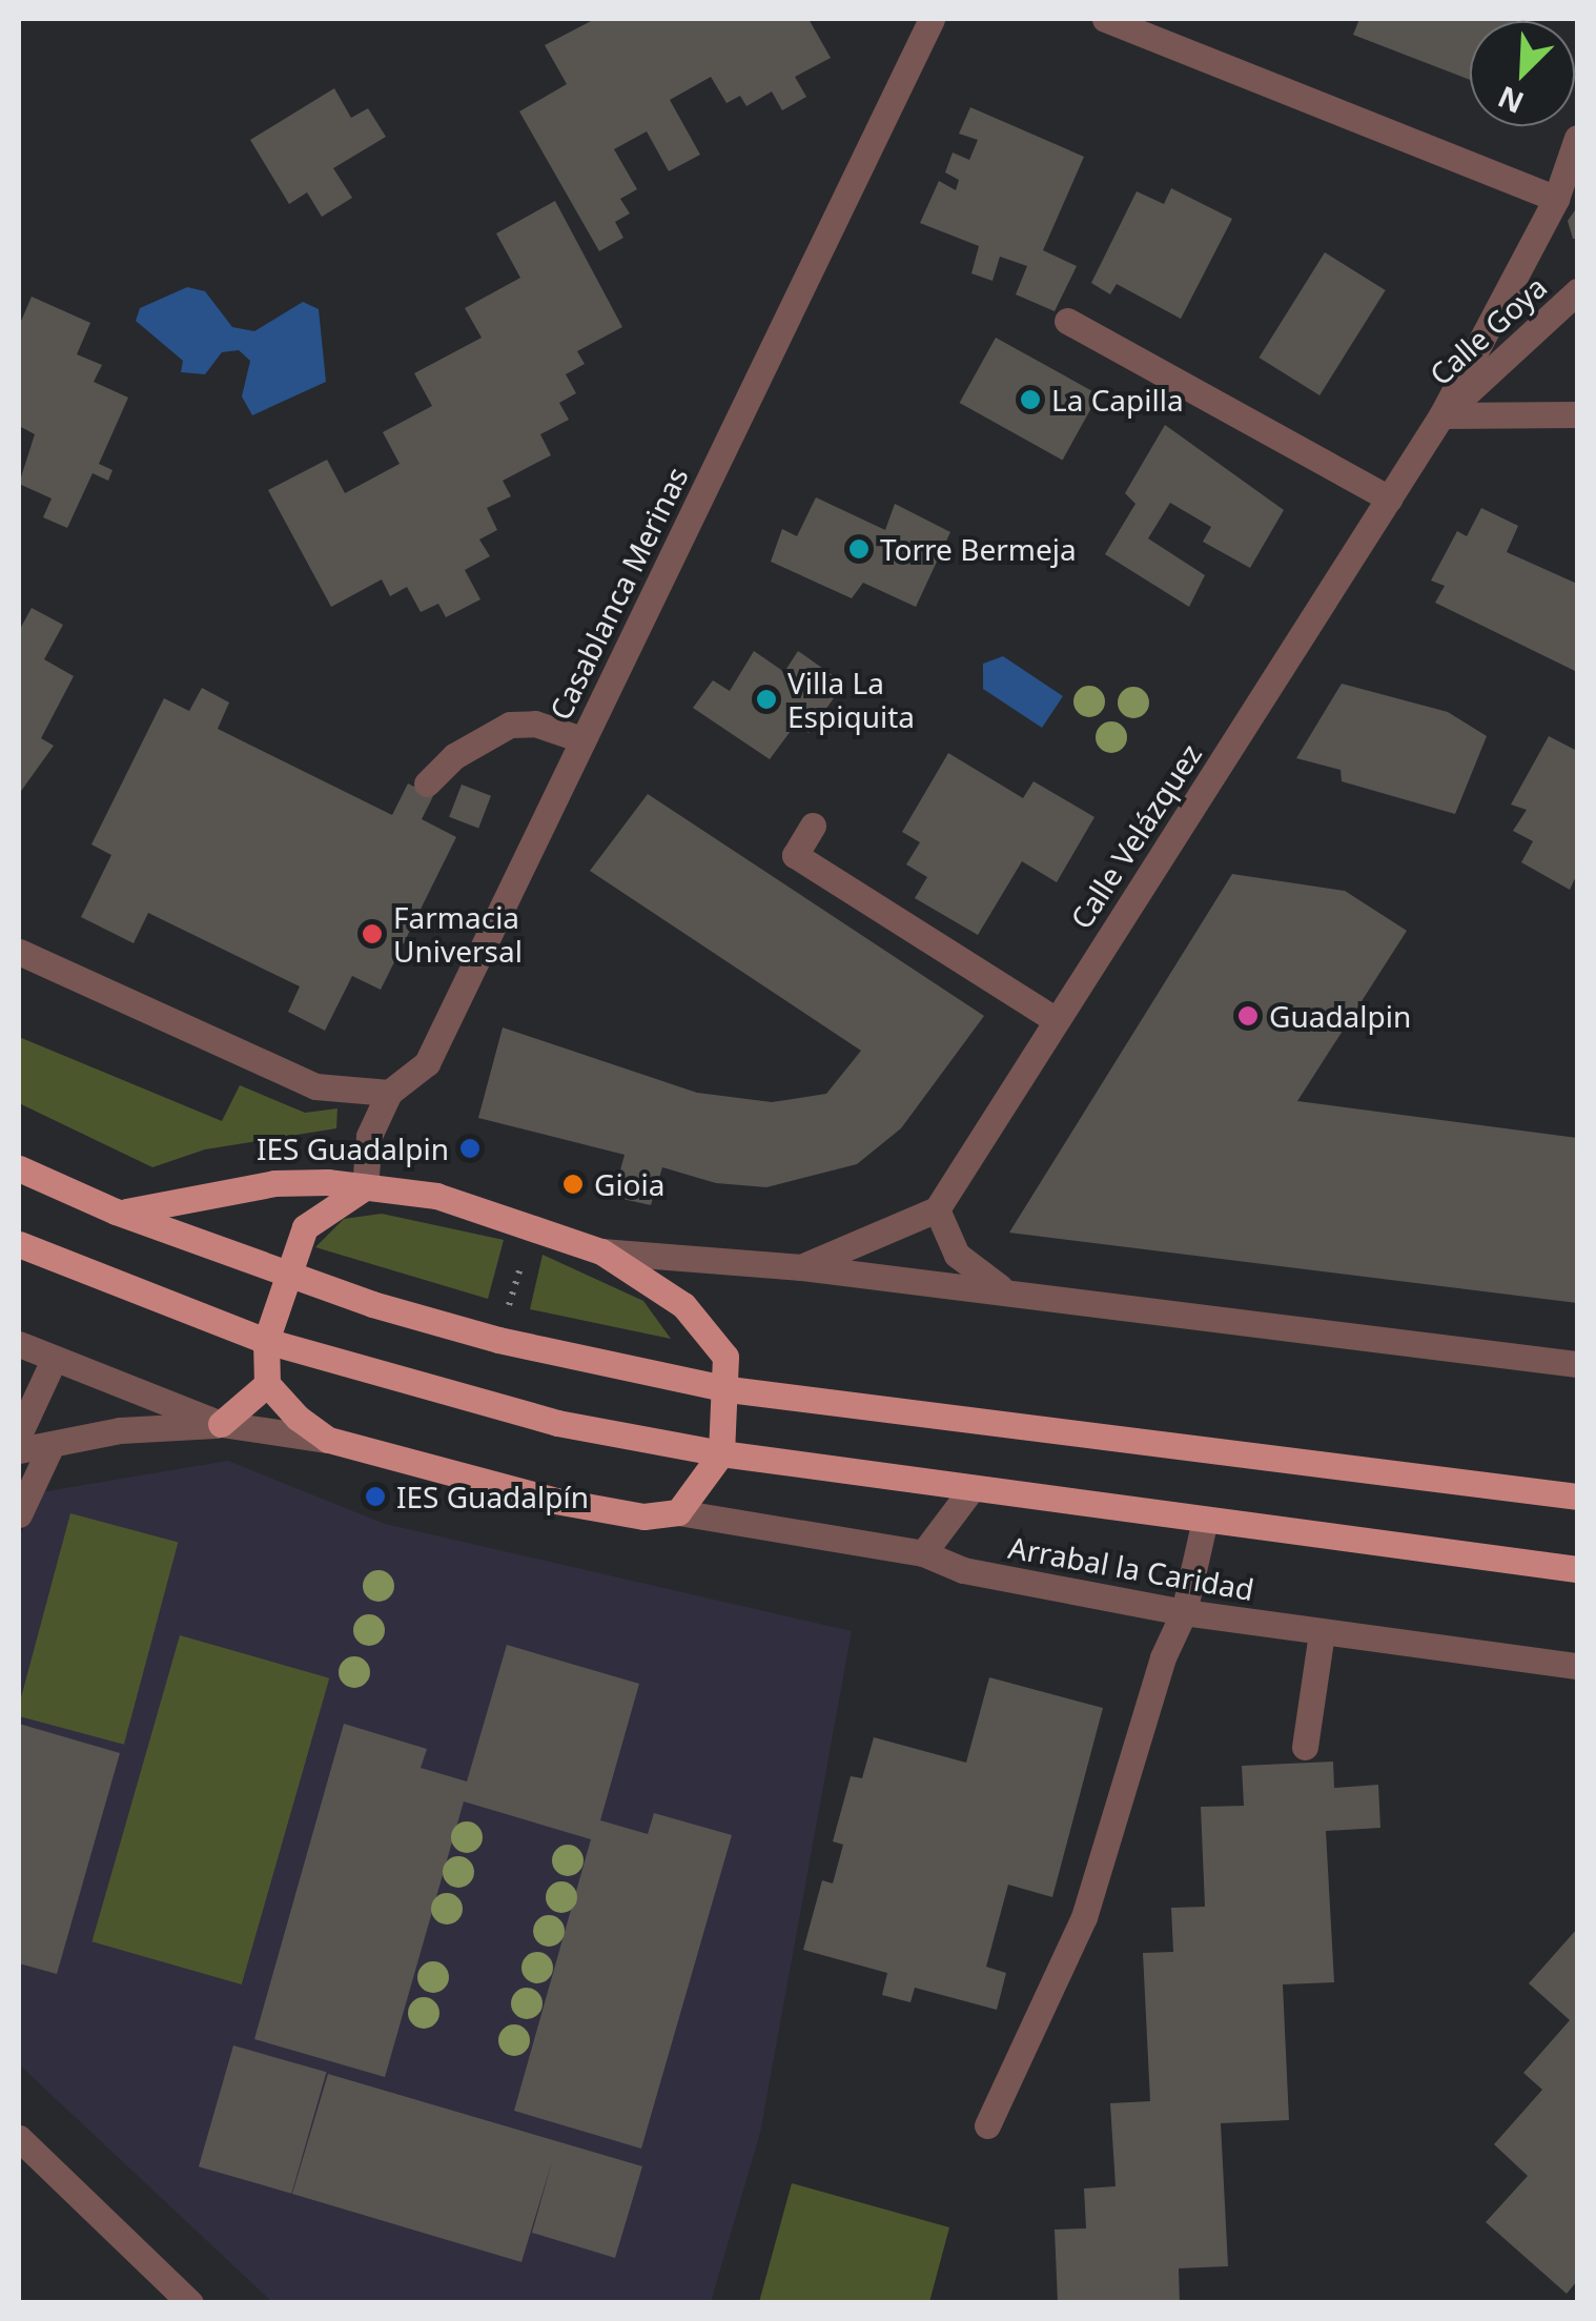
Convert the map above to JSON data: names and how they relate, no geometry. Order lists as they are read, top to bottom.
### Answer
{
  "streets": {
    "street": [
      "Calle Goya",
      "Casablanca Merinas",
      "Calle Velázquez",
      "Arrabal la Caridad"
    ]
  },
  "crossings": [
    ["Calle Goya", "Calle Velázquez"]
  ],
  "places": [
    "La Capilla",
    "Torre Bermeja",
    "Villa La Espiquita",
    "Farmacia Universal",
    "Guadalpin",
    "IES Guadalpin",
    "Gioia",
    "IES Guadalpín"
  ],
  "north": "bottom left"
}
